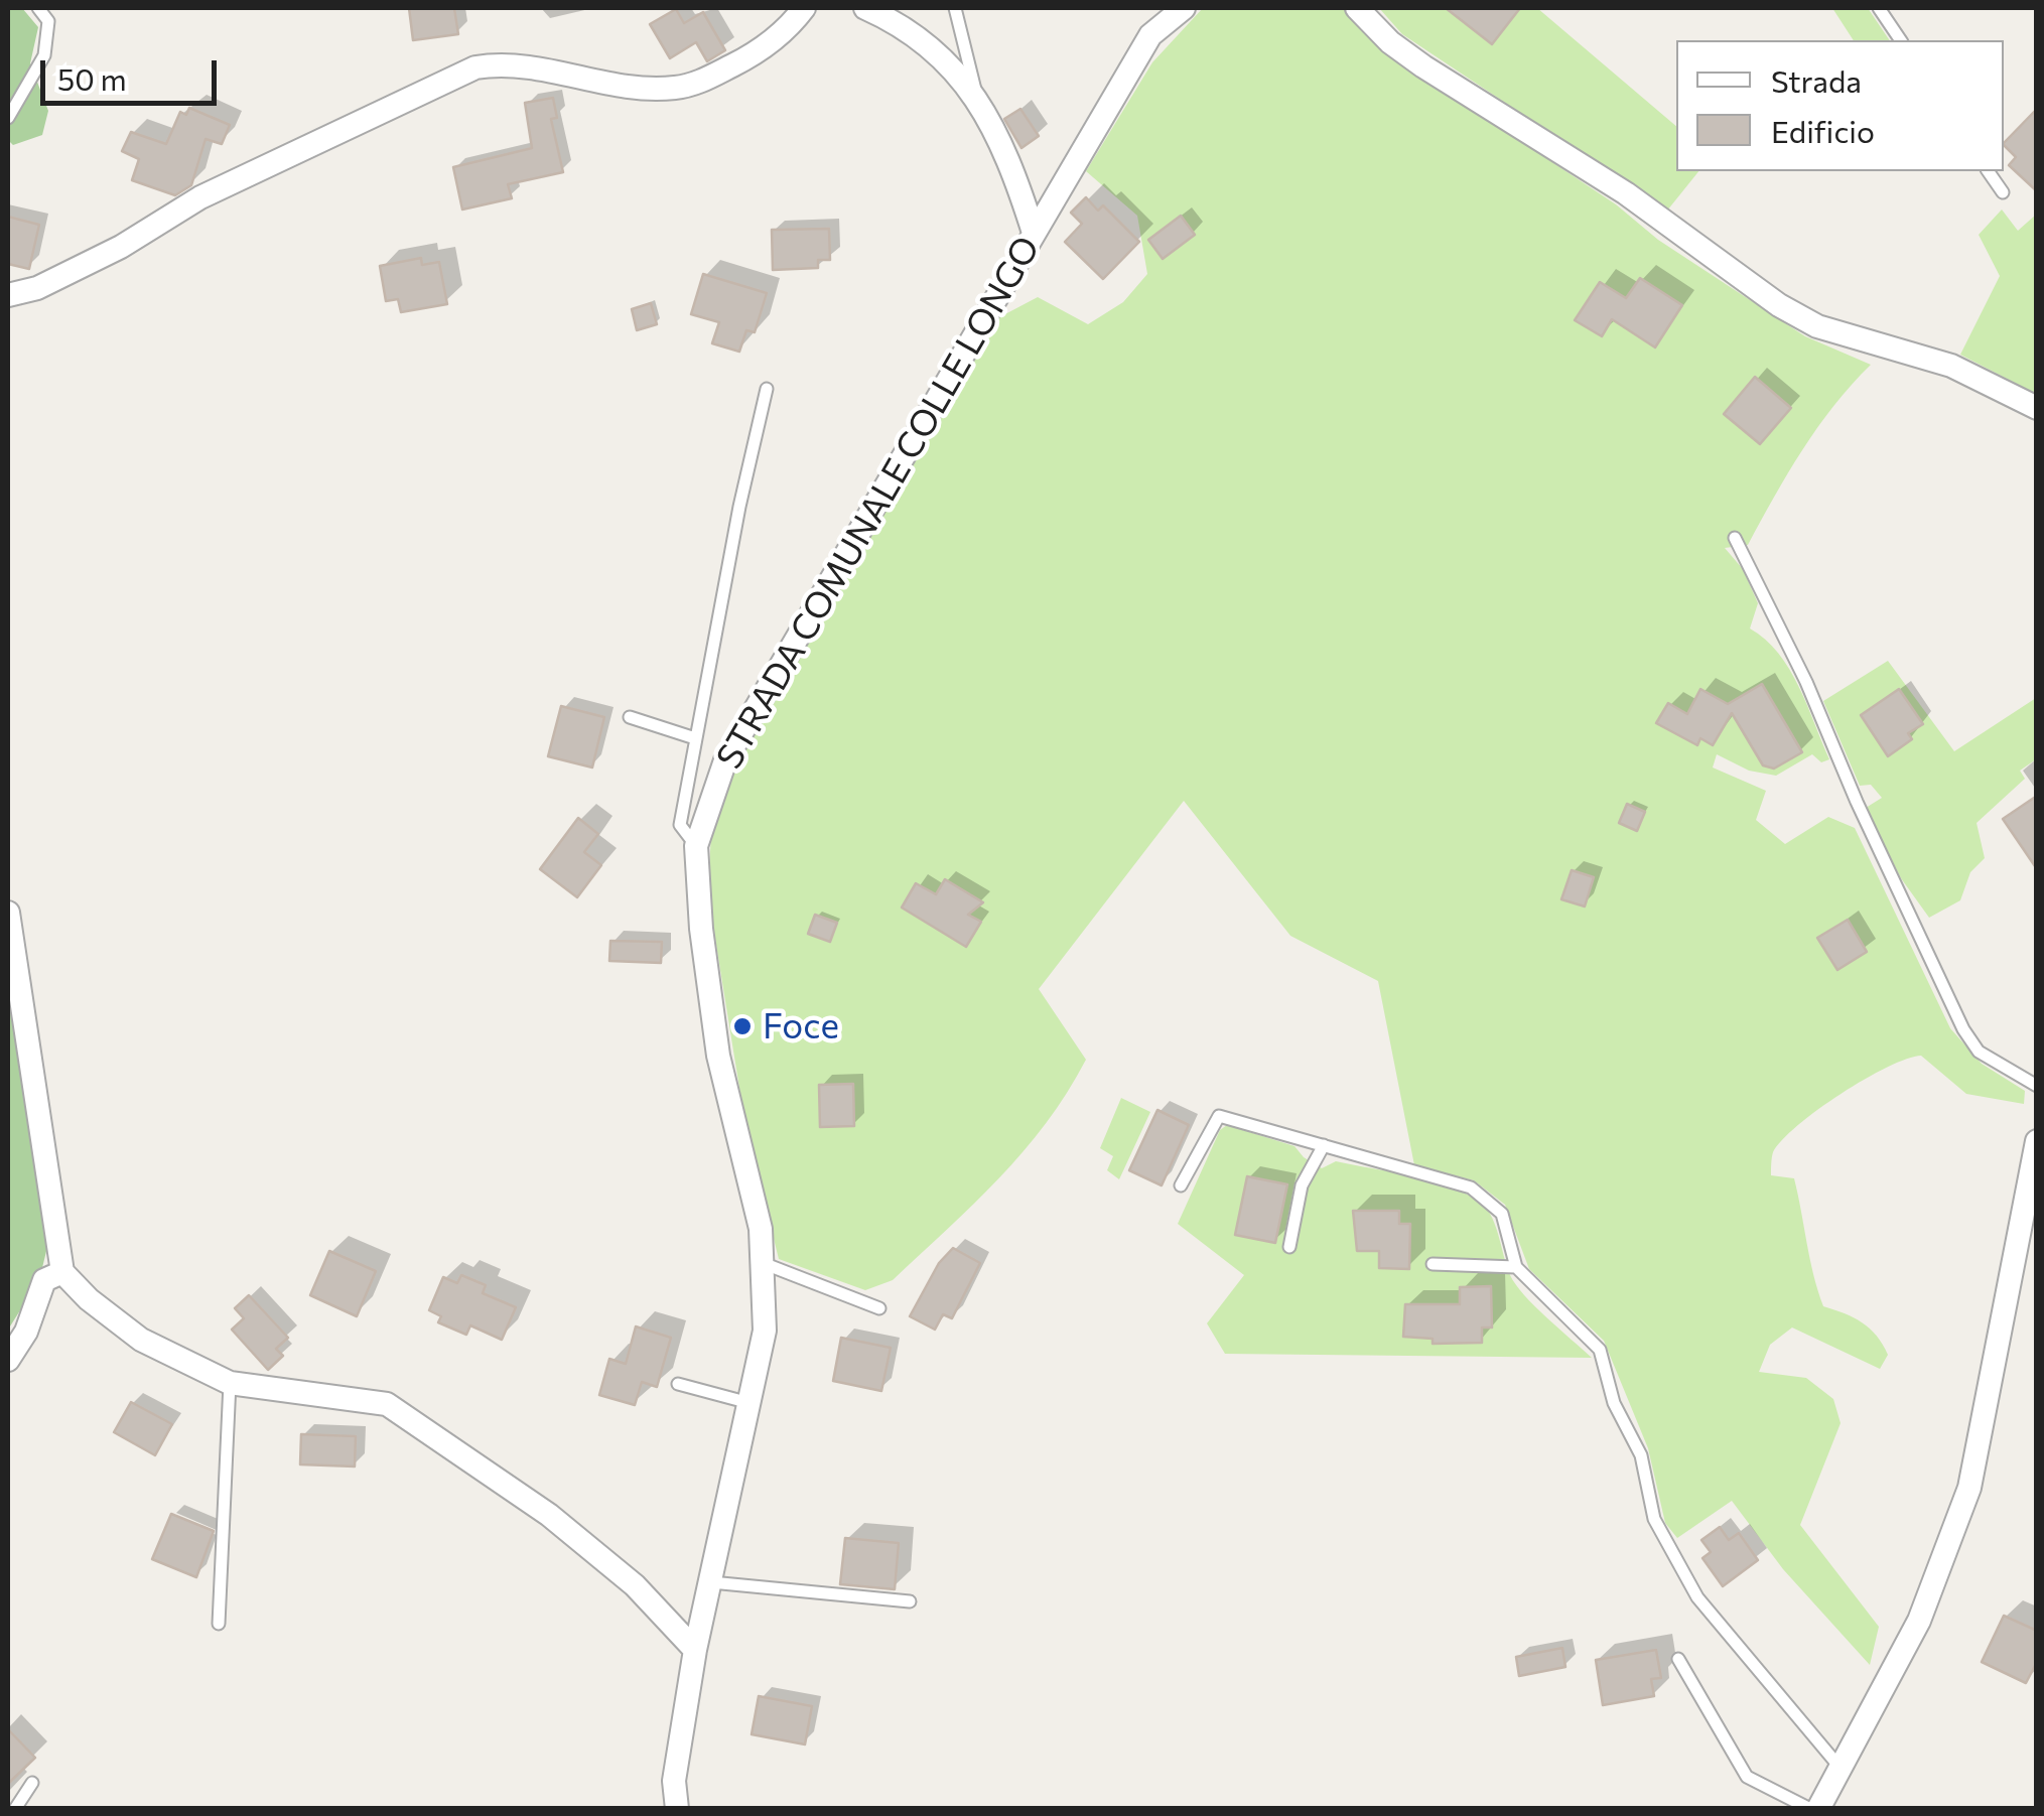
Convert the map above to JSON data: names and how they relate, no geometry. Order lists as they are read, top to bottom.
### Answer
{
  "streets": {
    "street": ["STRADA COMUNALE COLLE LONGO"]
  },
  "places": ["Foce"],
  "legend": ["Strada", "Edificio"],
  "scale_bar": "50 m"
}
